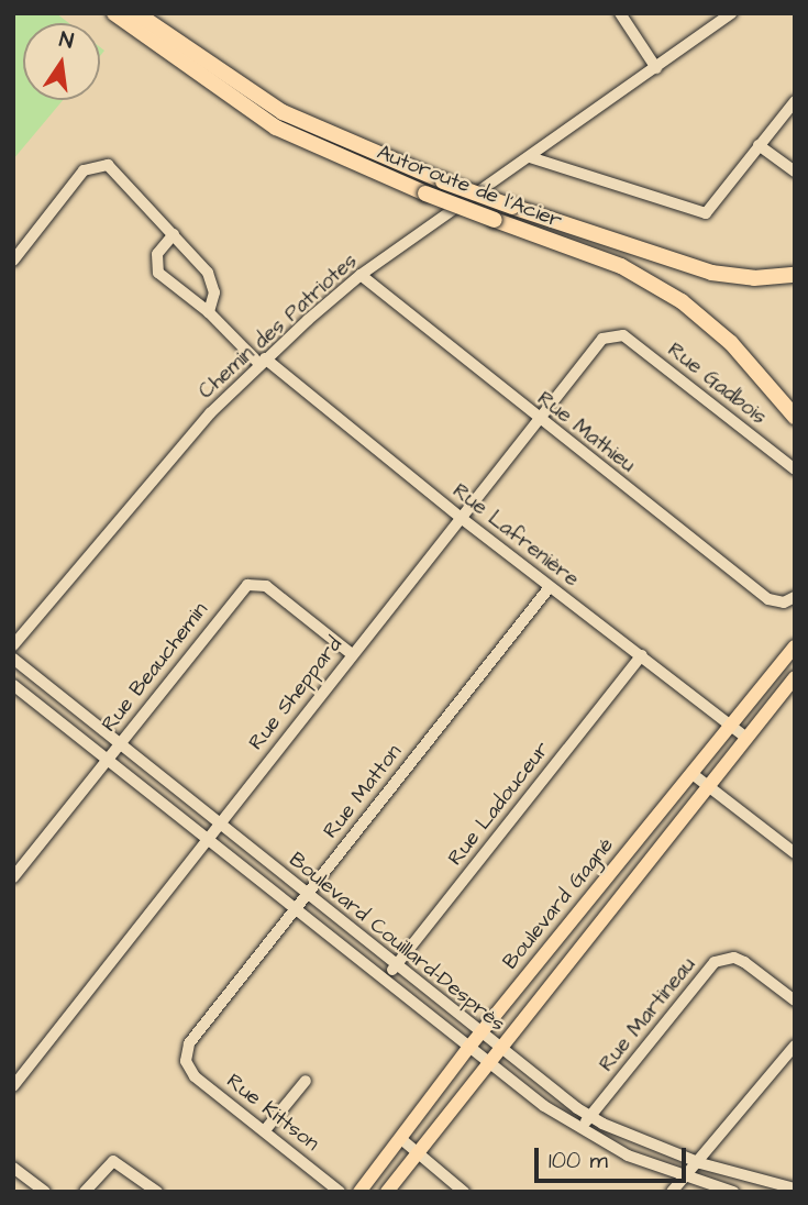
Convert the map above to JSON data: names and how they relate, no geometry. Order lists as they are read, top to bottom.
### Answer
{
  "streets": {
    "highway": ["Autoroute de l'Acier"],
    "main road": ["Boulevard Gagné"],
    "street": [
      "Chemin des Patriotes",
      "Rue Gadbois",
      "Rue Mathieu",
      "Rue Lafrenière",
      "Rue Beauchemin",
      "Rue Sheppard",
      "Rue Matton",
      "Rue Ladouceur",
      "Boulevard Couillard-Desprès",
      "Rue Martineau",
      "Rue Kittson"
    ]
  },
  "crossings": [
    ["Chemin des Patriotes", "Rue Mathieu"],
    ["Chemin des Patriotes", "Rue Lafrenière"],
    ["Rue Gadbois", "Rue Sheppard"],
    ["Rue Mathieu", "Rue Sheppard"],
    ["Rue Lafrenière", "Rue Sheppard"],
    ["Rue Lafrenière", "Rue Matton"],
    ["Rue Lafrenière", "Rue Ladouceur"],
    ["Rue Lafrenière", "Boulevard Gagné"],
    ["Rue Beauchemin", "Rue Sheppard"],
    ["Rue Beauchemin", "Boulevard Couillard-Desprès"],
    ["Rue Sheppard", "Boulevard Couillard-Desprès"],
    ["Rue Matton", "Boulevard Couillard-Desprès"],
    ["Rue Matton", "Rue Kittson"],
    ["Rue Ladouceur", "Boulevard Couillard-Desprès"],
    ["Boulevard Gagné", "Boulevard Couillard-Desprès"],
    ["Boulevard Couillard-Desprès", "Rue Martineau"]
  ],
  "scale_bar": "100 m",
  "north": "top"
}
